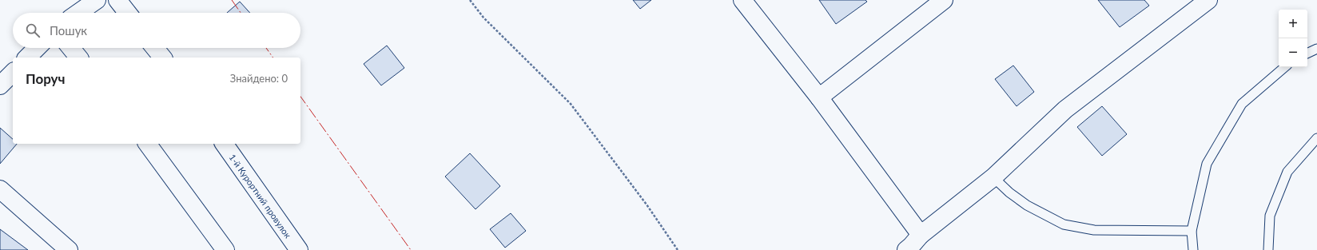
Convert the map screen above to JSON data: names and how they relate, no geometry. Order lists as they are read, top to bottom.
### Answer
{
  "streets": {
    "street": ["1-й Курортний провулок"]
  },
  "page": {
    "map_buttons": ["+", "−"],
    "search": "Пошук",
    "heading": ["Поруч", "Знайдено: 0"]
  }
}
